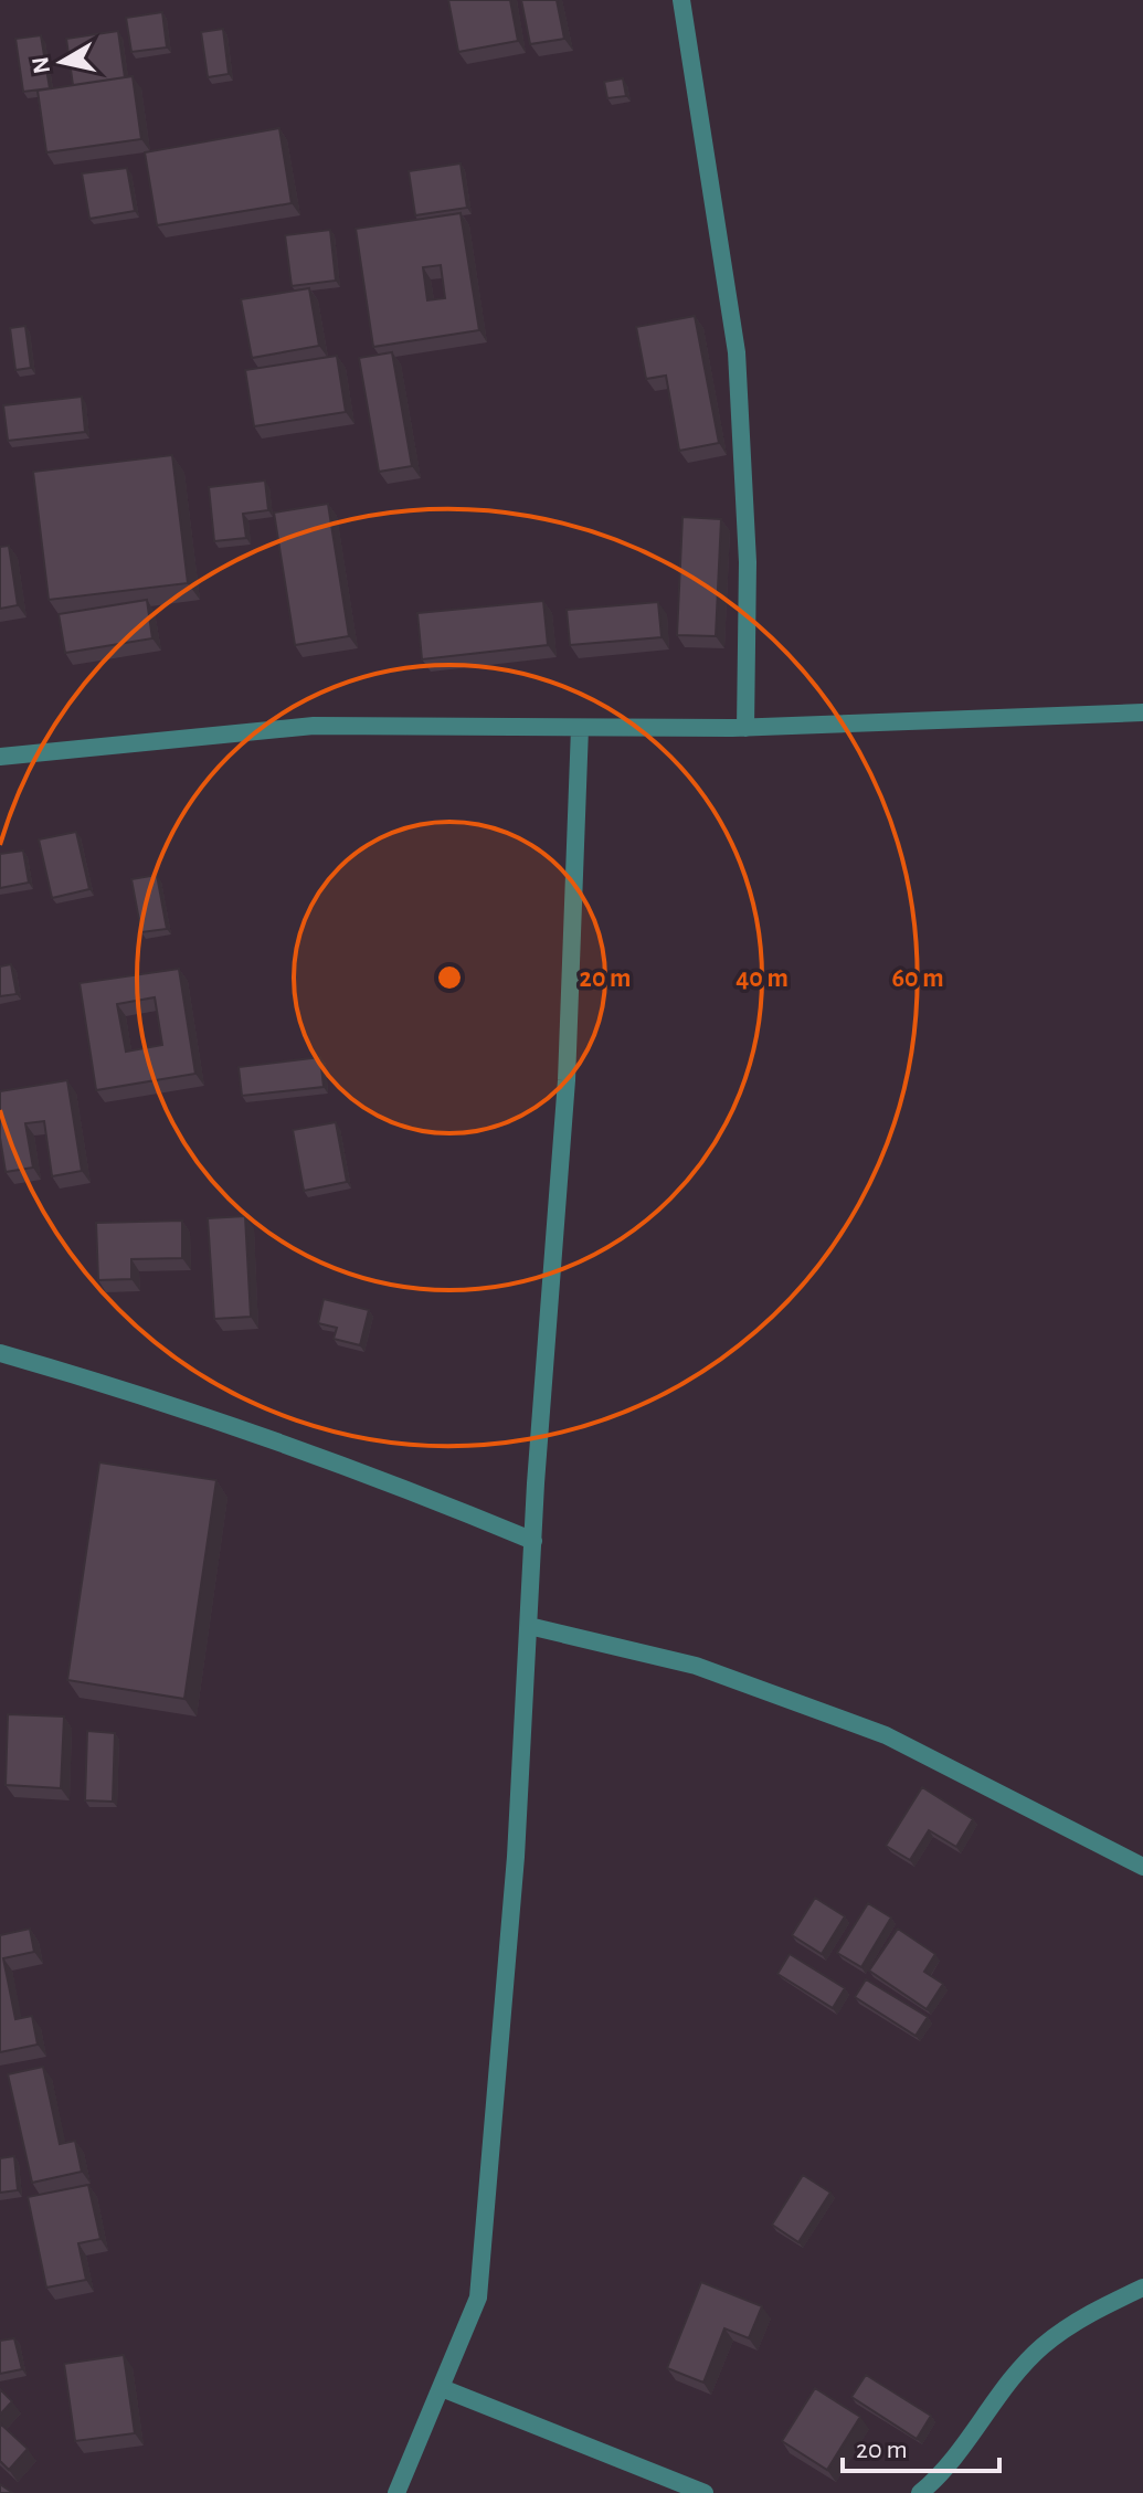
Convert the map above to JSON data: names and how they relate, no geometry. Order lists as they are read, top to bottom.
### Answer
{
  "scale_bar": "20 m",
  "north": "left",
  "rings": ["20 m", "40 m", "60 m"]
}
